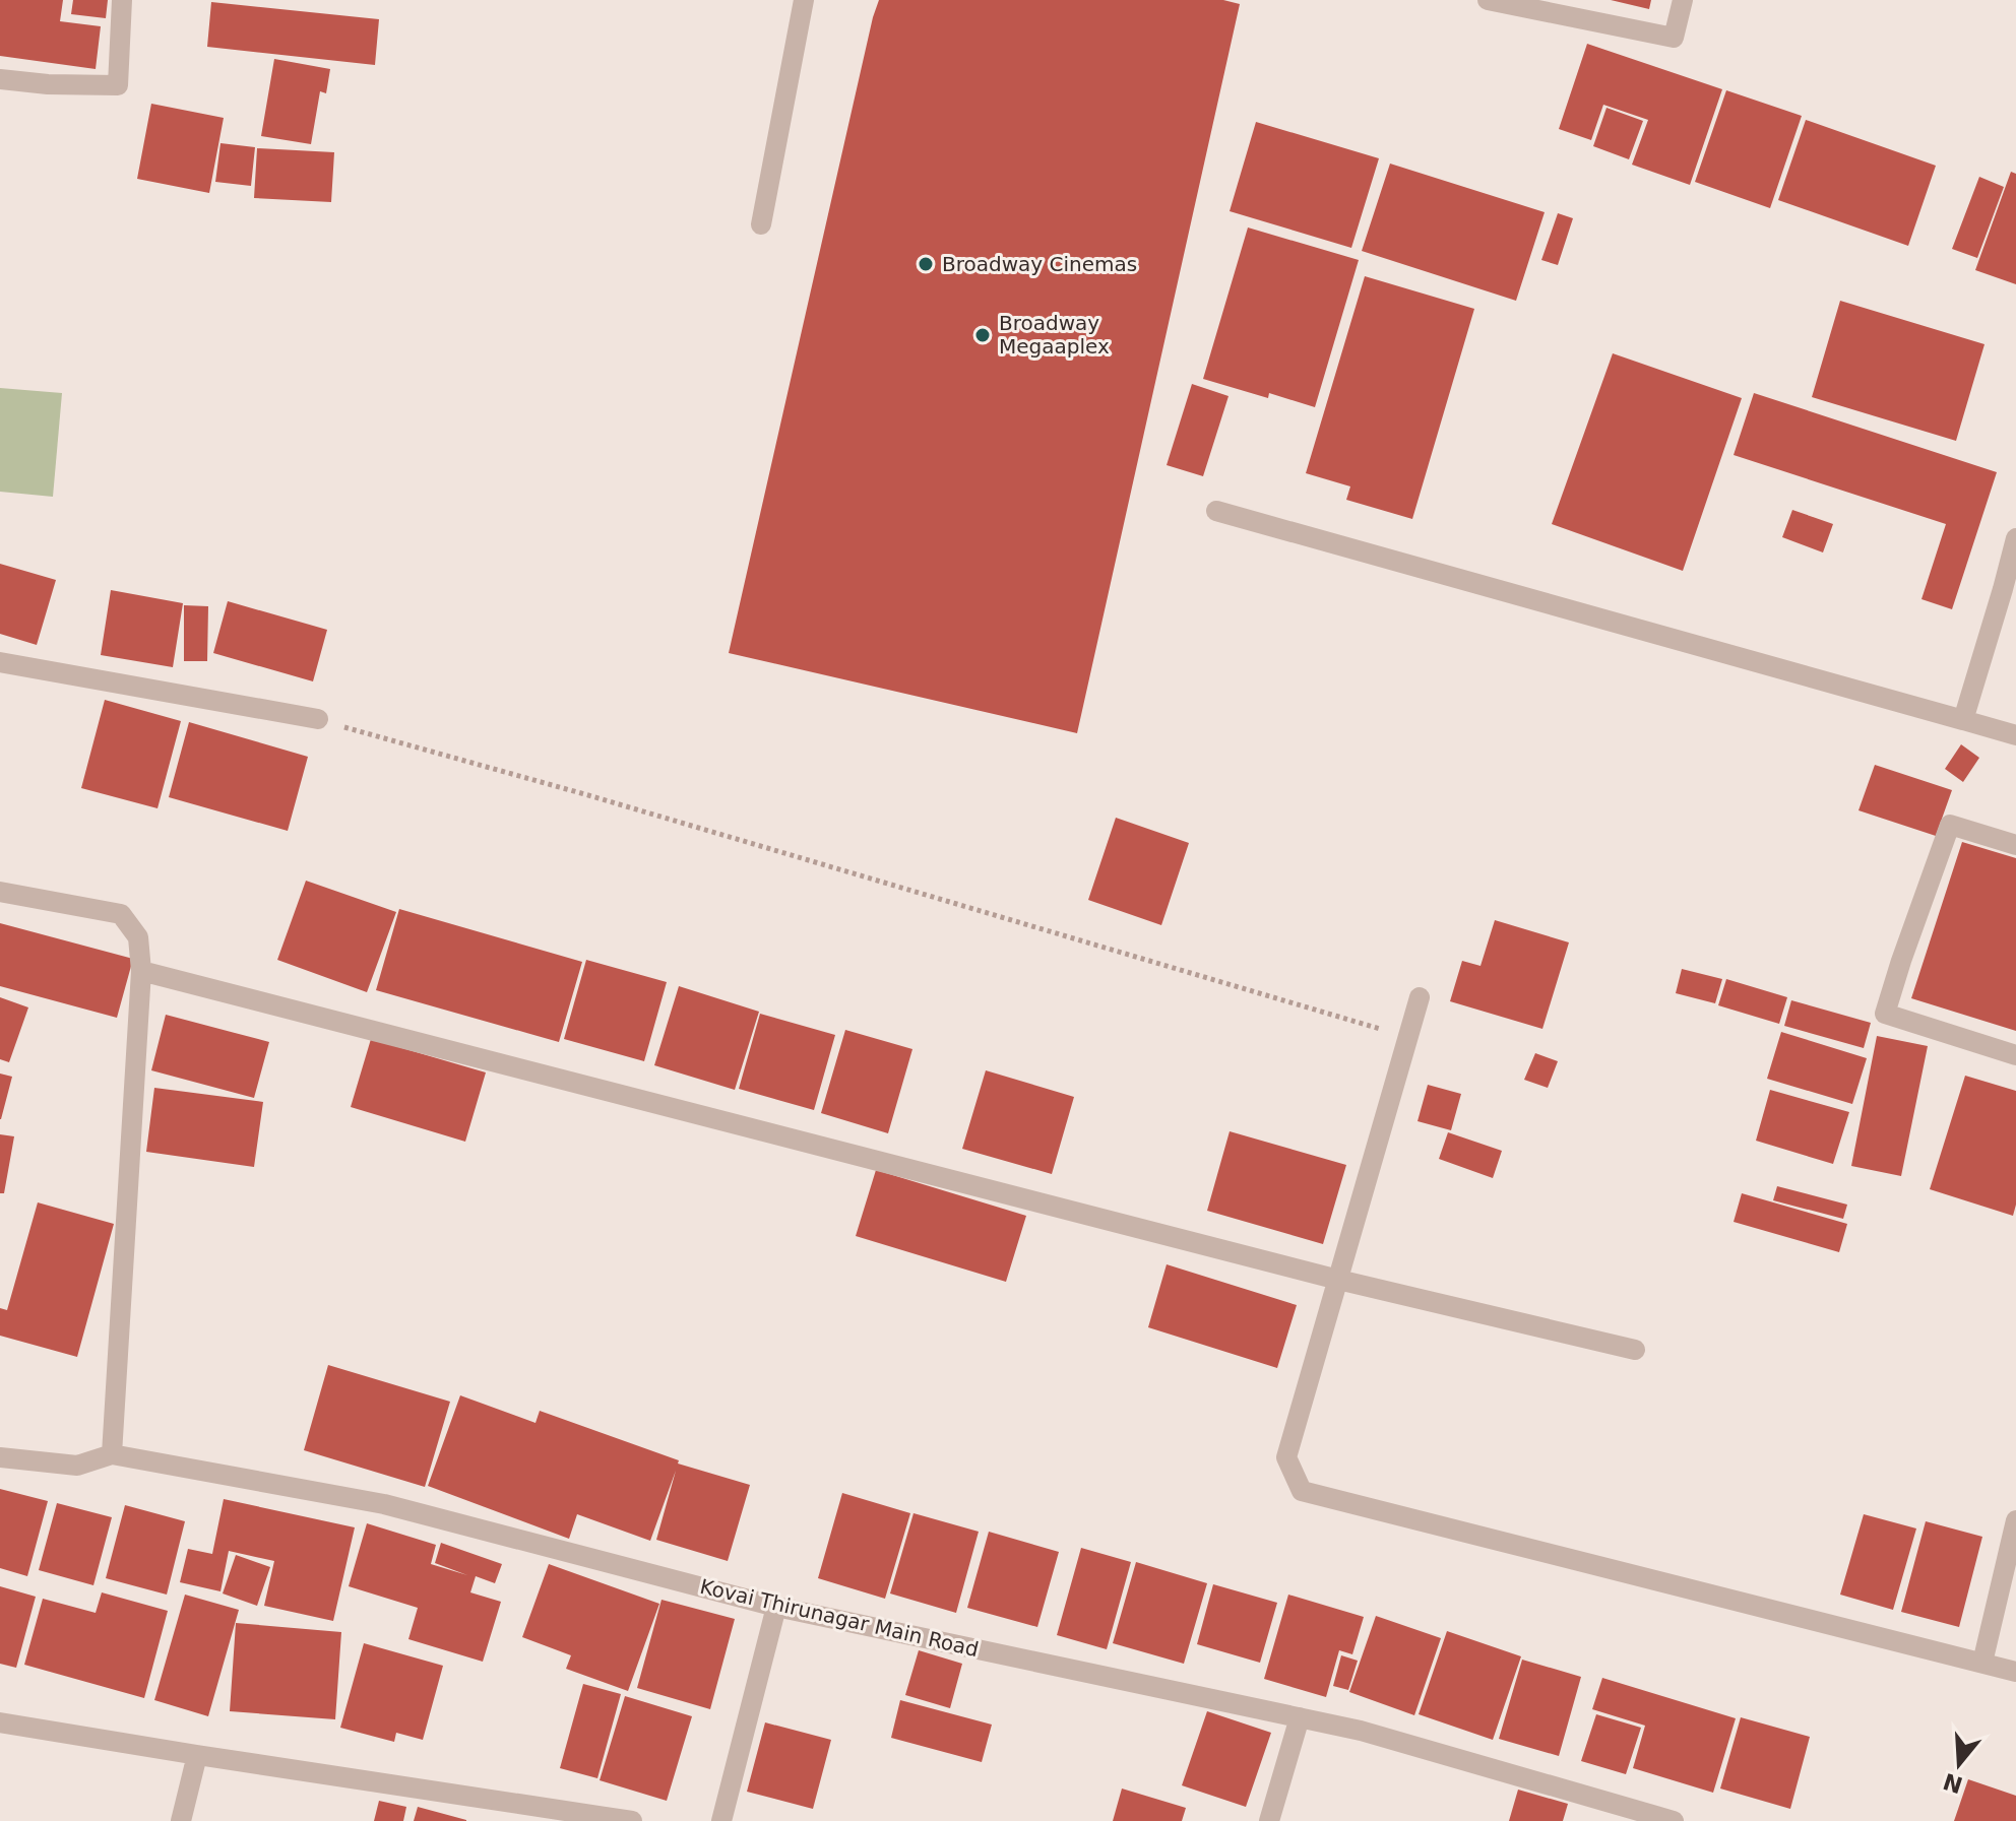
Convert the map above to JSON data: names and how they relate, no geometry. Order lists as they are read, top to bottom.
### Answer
{
  "streets": {
    "street": ["Kovai Thirunagar Main Road"]
  },
  "places": ["Broadway Cinemas", "Broadway Megaaplex"],
  "north": "bottom"
}
